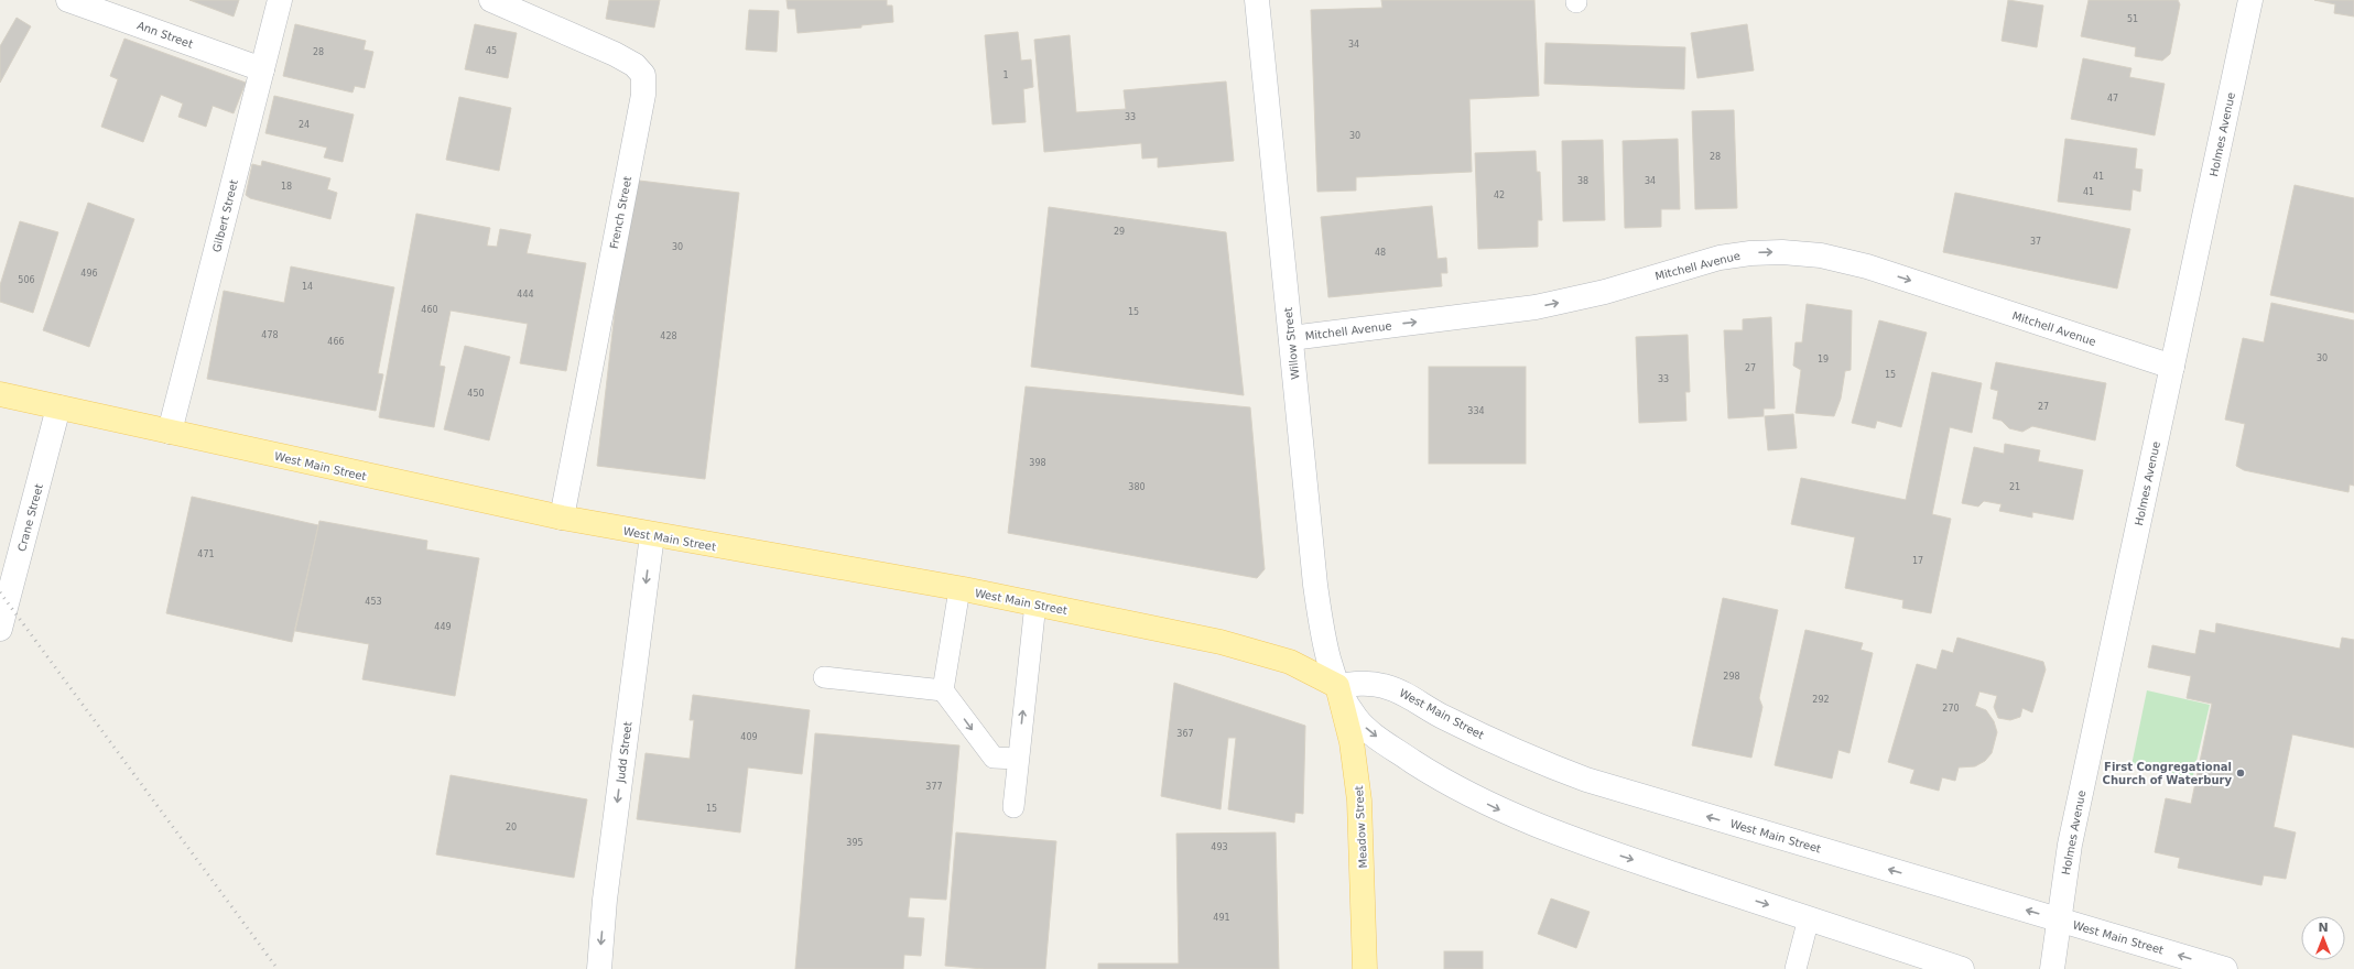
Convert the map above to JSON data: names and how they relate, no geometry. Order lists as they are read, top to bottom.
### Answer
{
  "streets": {
    "main road": ["West Main Street", "Meadow Street"],
    "street": [
      "Ann Street",
      "Holmes Avenue",
      "French Street",
      "Gilbert Street",
      "Mitchell Avenue",
      "Willow Street",
      "Crane Street",
      "Judd Street"
    ]
  },
  "crossings": [
    ["Ann Street", "Gilbert Street"],
    ["Holmes Avenue", "Mitchell Avenue"],
    ["Holmes Avenue", "West Main Street"],
    ["French Street", "West Main Street"],
    ["Gilbert Street", "West Main Street"],
    ["Mitchell Avenue", "Willow Street"],
    ["Willow Street", "West Main Street"],
    ["Willow Street", "Meadow Street"],
    ["West Main Street", "Crane Street"],
    ["West Main Street", "Judd Street"],
    ["West Main Street", "Meadow Street"]
  ],
  "one_way": ["Mitchell Avenue", "Judd Street"],
  "places": ["First Congregational Church of Waterbury"],
  "house_numbers": [
    "51",
    "34",
    "45",
    "28",
    "1",
    "47",
    "33",
    "24",
    "30",
    "28",
    "41",
    "38",
    "34",
    "18",
    "41",
    "42",
    "29",
    "37",
    "30",
    "48",
    "496",
    "506",
    "14",
    "444",
    "460",
    "15",
    "478",
    "428",
    "466",
    "30",
    "19",
    "27",
    "15",
    "33",
    "450",
    "27",
    "334",
    "398",
    "380",
    "21",
    "471",
    "17",
    "453",
    "449",
    "298",
    "292",
    "270",
    "367",
    "409",
    "377",
    "15",
    "20",
    "395",
    "493",
    "491"
  ],
  "north": "top"
}
